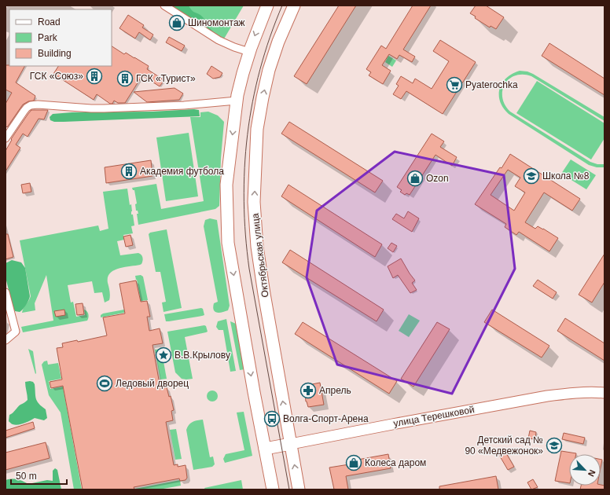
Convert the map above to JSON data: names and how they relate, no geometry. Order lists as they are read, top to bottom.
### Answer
{
  "streets": {
    "main road": ["Октябрьская улица", "улица Терешковой"]
  },
  "crossings": [
    ["Октябрьская улица", "улица Терешковой"]
  ],
  "places": {
    "shop": ["Шиномонтаж", "Ozon", "Колеса даром"],
    "building": ["ГСК «Союз»", "ГСК «Турист»", "Академия футбола"],
    "supermarket": ["Pyaterochka"],
    "school or university": ["Школа №8", "Детский сад № 90 «Медвежонок»"],
    "place": ["В.В.Крылову"],
    "sports": ["Ледовый дворец"],
    "pharmacy": ["Апрель"],
    "bus stop": ["Волга-Спорт-Арена"]
  },
  "legend": ["Road", "Park", "Building"],
  "scale_bar": "50 m",
  "north": "bottom right"
}
